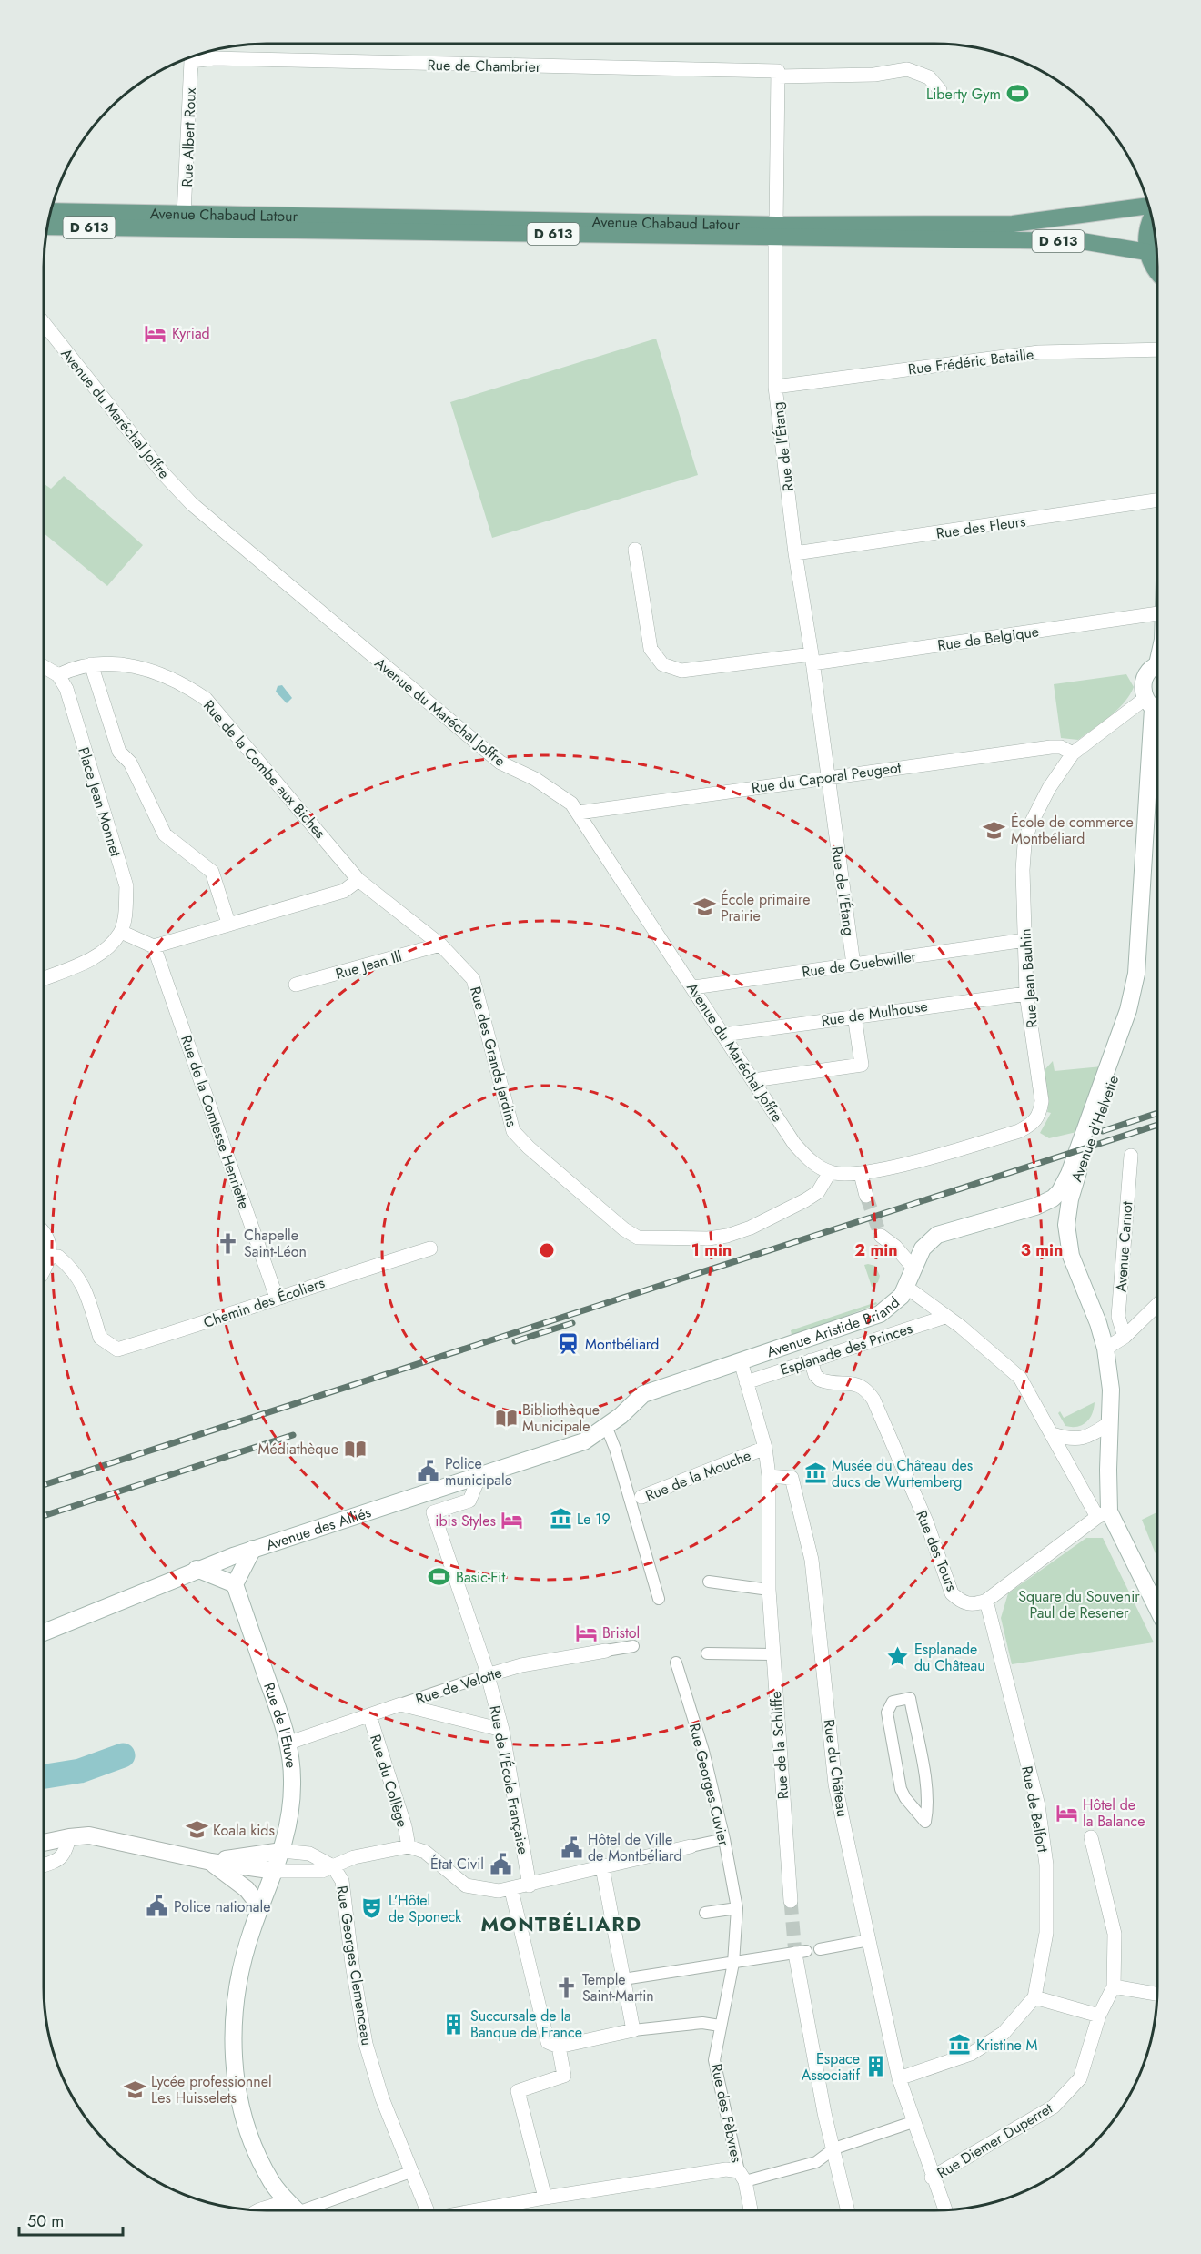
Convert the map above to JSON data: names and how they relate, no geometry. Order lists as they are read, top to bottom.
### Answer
{
  "streets": {
    "main road": [
      "Avenue Chabaud Latour",
      "D 613",
      "Avenue d'Helvetie",
      "Avenue Aristide Briand",
      "Avenue des Alliés",
      "Rue de l'Etuve"
    ],
    "street": [
      "Rue de Chambrier",
      "Rue Albert Roux",
      "Rue Frédéric Bataille",
      "Avenue du Maréchal Joffre",
      "Rue de l'Étang",
      "Rue des Fleurs",
      "Rue de Belgique",
      "Rue de la Combe aux Biches",
      "Rue du Caporal Peugeot",
      "Place Jean Monnet",
      "Rue de Guebwiller",
      "Rue Jean Ill",
      "Rue Jean Bauhin",
      "Rue de Mulhouse",
      "Rue des Grands Jardins",
      "Rue de la Comtesse Henriette",
      "Avenue Carnot",
      "Chemin des Écoliers",
      "Esplanade des Princes",
      "Rue de la Mouche",
      "Rue des Tours",
      "Rue de Velotte",
      "Rue de la Schliffe",
      "Rue du Château",
      "Rue de l'École Française",
      "Rue du Collège",
      "Rue Georges Cuvier",
      "Rue de Belfort",
      "Rue Georges Clemenceau",
      "Rue des Fèbvres",
      "Rue Diemer Duperret"
    ]
  },
  "crossings": [
    ["Rue de Chambrier", "Rue Albert Roux"],
    ["Rue de Chambrier", "Rue de l'Étang"],
    ["Rue Albert Roux", "Avenue Chabaud Latour"],
    ["Avenue Chabaud Latour", "Rue de l'Étang"],
    ["Rue Frédéric Bataille", "Rue de l'Étang"],
    ["Avenue du Maréchal Joffre", "Rue du Caporal Peugeot"],
    ["Avenue du Maréchal Joffre", "Rue de Guebwiller"],
    ["Avenue du Maréchal Joffre", "Rue Jean Bauhin"],
    ["Avenue du Maréchal Joffre", "Rue de Mulhouse"],
    ["Avenue du Maréchal Joffre", "Rue des Grands Jardins"],
    ["Rue de l'Étang", "Rue des Fleurs"],
    ["Rue de l'Étang", "Rue de Belgique"],
    ["Rue de l'Étang", "Rue du Caporal Peugeot"],
    ["Rue de l'Étang", "Rue de Guebwiller"],
    ["Rue de la Combe aux Biches", "Place Jean Monnet"],
    ["Rue de la Combe aux Biches", "Rue des Grands Jardins"],
    ["Rue du Caporal Peugeot", "Rue Jean Bauhin"],
    ["Rue de Guebwiller", "Rue Jean Bauhin"],
    ["Rue Jean Ill", "Rue des Grands Jardins"],
    ["Rue Jean Bauhin", "Rue de Mulhouse"],
    ["Rue Jean Bauhin", "Avenue d'Helvetie"],
    ["Rue de la Comtesse Henriette", "Chemin des Écoliers"],
    ["Avenue d'Helvetie", "Avenue Aristide Briand"],
    ["Avenue Aristide Briand", "Avenue des Alliés"],
    ["Avenue Aristide Briand", "Rue de la Schliffe"],
    ["Esplanade des Princes", "Rue des Tours"],
    ["Esplanade des Princes", "Rue de la Schliffe"],
    ["Rue de la Mouche", "Rue de la Schliffe"],
    ["Rue des Tours", "Rue de Belfort"],
    ["Rue de Velotte", "Rue de l'Etuve"],
    ["Rue de Velotte", "Rue de l'École Française"],
    ["Rue de Velotte", "Rue du Collège"],
    ["Rue de la Schliffe", "Rue du Château"],
    ["Rue du Château", "Rue Diemer Duperret"],
    ["Rue Georges Cuvier", "Rue des Fèbvres"],
    ["Rue Georges Clemenceau", "Rue des Fèbvres"]
  ],
  "districts": ["MONTBÉLIARD"],
  "parks": ["Square du Souvenir Paul de Resener"],
  "places": {
    "sports": ["Liberty Gym", "Basic-Fit"],
    "hotel": [
      "Kyriad",
      "ibis Styles",
      "Bristol",
      "Hôtel de la Balance"
    ],
    "school or university": [
      "École de commerce Montbéliard",
      "École primaire Prairie",
      "Koala kids",
      "Lycée professionnel Les Huisselets"
    ],
    "church": ["Chapelle Saint-Léon", "Temple Saint-Martin"],
    "station": ["Montbéliard"],
    "library": ["Bibliothèque Municipale", "Médiathèque"],
    "public building": [
      "Police municipale",
      "Hôtel de Ville de Montbéliard",
      "État Civil",
      "Police nationale"
    ],
    "museum": ["Musée du Château des ducs de Wurtemberg", "Le 19", "Kristine M"],
    "place": ["Esplanade du Château"],
    "theatre": ["L'Hôtel de Sponeck"],
    "building": ["Succursale de la Banque de France", "Espace Associatif"]
  },
  "scale_bar": "50 m",
  "rings": ["1 min", "2 min", "3 min"]
}
